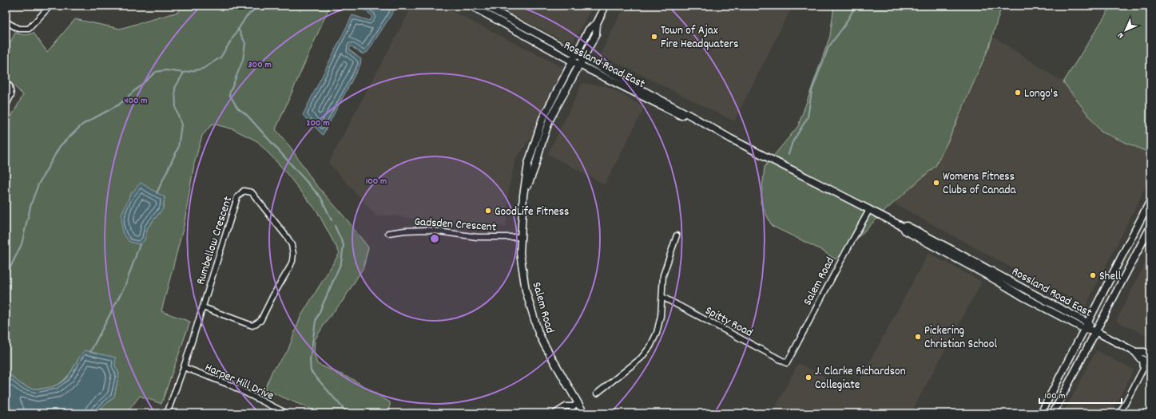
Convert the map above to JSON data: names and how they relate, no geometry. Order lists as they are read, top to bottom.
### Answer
{
  "streets": {
    "main road": ["Rossland Road East", "Salem Road"],
    "street": [
      "Gadsden Crescent",
      "Rumbellow Crescent",
      "Spitty Road",
      "Harper Hill Drive"
    ]
  },
  "crossings": [
    ["Rossland Road East", "Salem Road"],
    ["Gadsden Crescent", "Salem Road"],
    ["Rumbellow Crescent", "Harper Hill Drive"],
    ["Salem Road", "Spitty Road"]
  ],
  "places": [
    "Town of Ajax Fire Headquaters",
    "Longo's",
    "Womens Fitness Clubs of Canada",
    "GoodLife Fitness",
    "Shell",
    "Pickering Christian School",
    "J. Clarke Richardson Collegiate"
  ],
  "scale_bar": "100 m",
  "north": "bottom left",
  "rings": [
    "300 m",
    "400 m",
    "200 m",
    "100 m"
  ]
}
